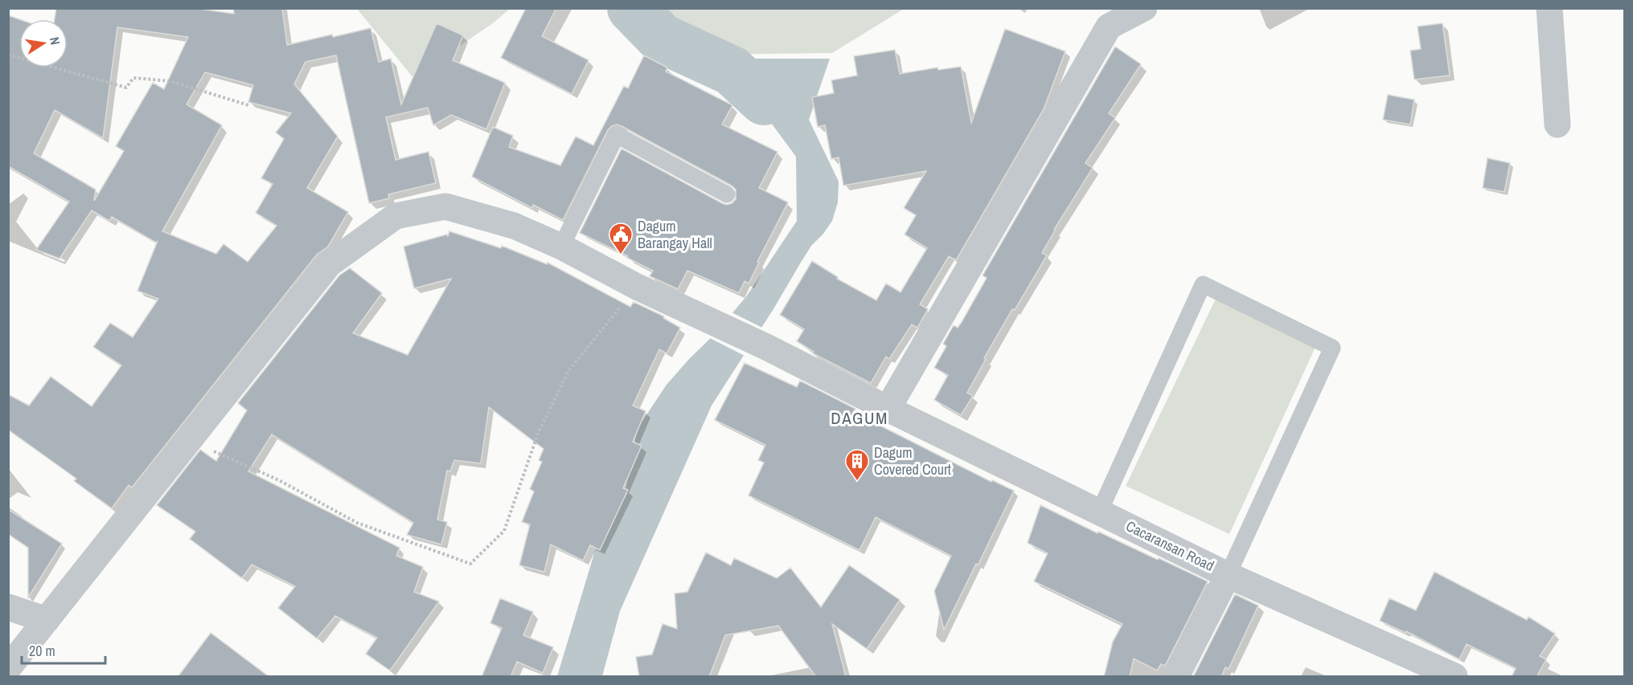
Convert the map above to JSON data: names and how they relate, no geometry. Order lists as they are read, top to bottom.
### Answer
{
  "streets": {
    "street": ["Cacaransan Road"]
  },
  "districts": ["DAGUM"],
  "places": {
    "public building": ["Dagum Barangay Hall"],
    "building": ["Dagum Covered Court"]
  },
  "scale_bar": "20 m",
  "north": "right"
}
